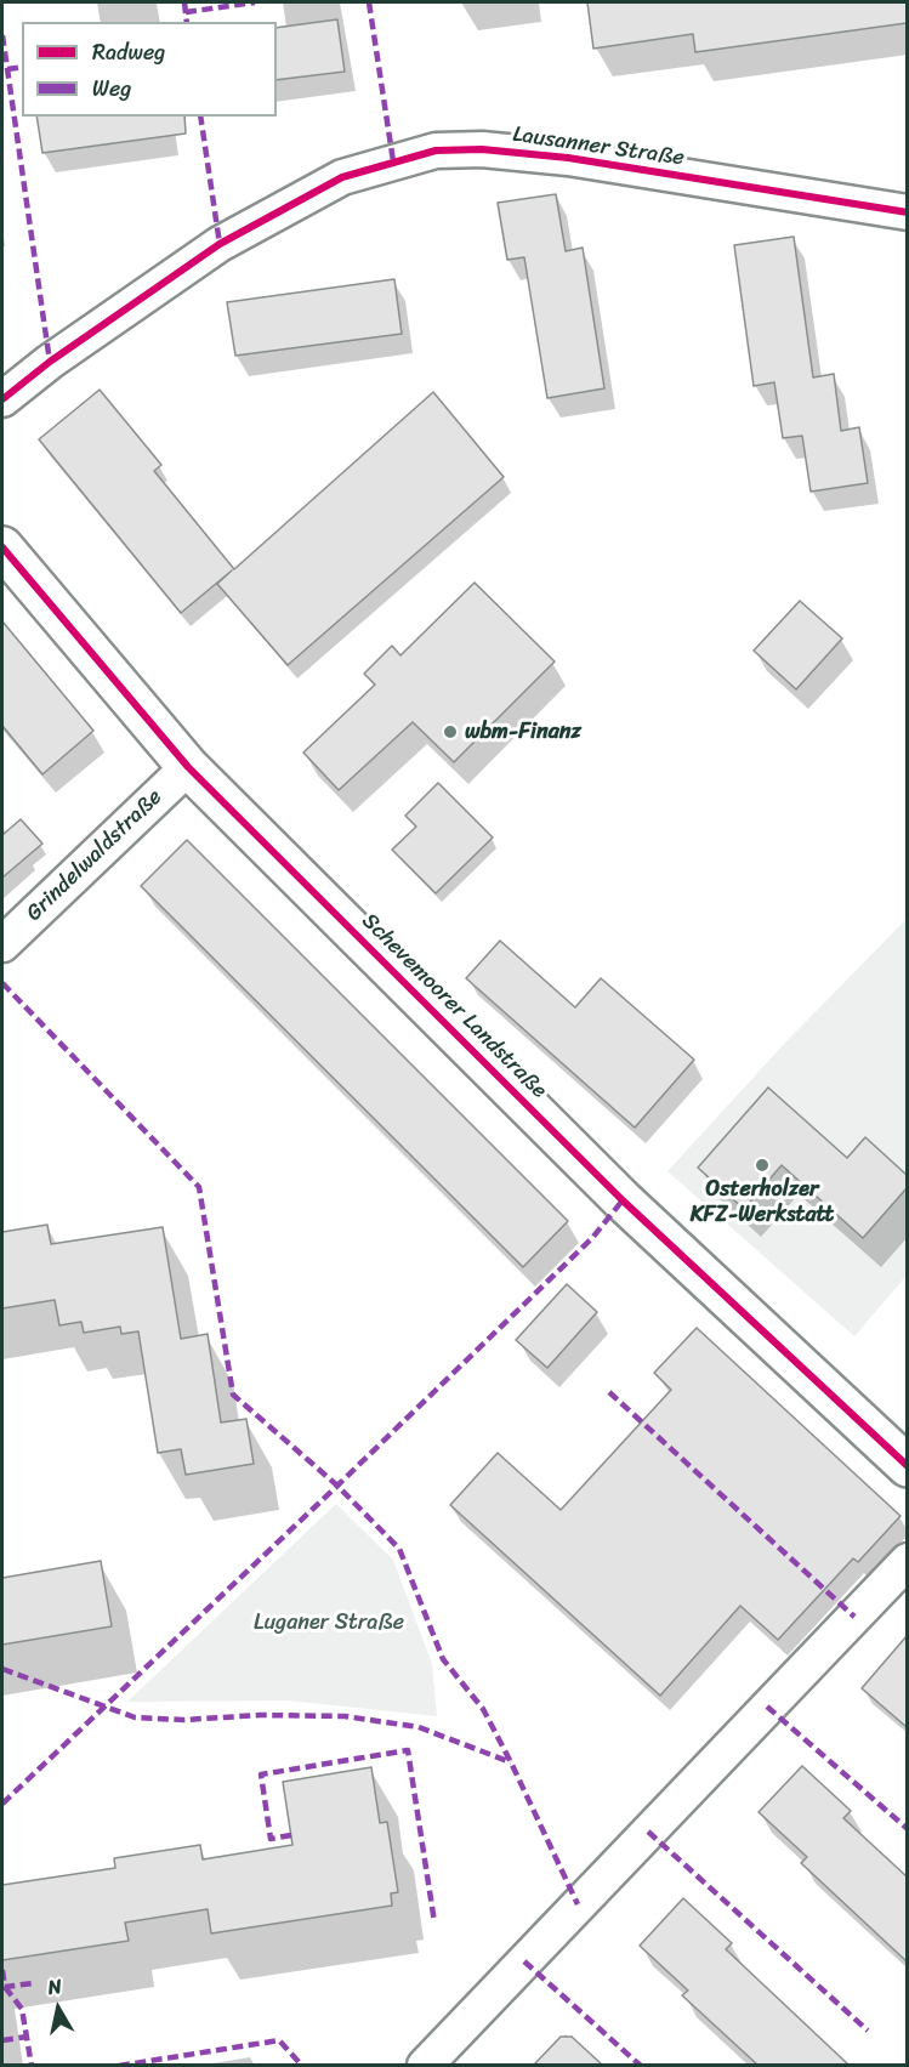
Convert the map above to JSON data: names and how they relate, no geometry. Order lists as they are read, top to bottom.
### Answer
{
  "streets": {
    "street": ["Lausanner Straße", "Grindelwaldstraße", "Schevemoorer Landstraße"]
  },
  "crossings": [
    ["Grindelwaldstraße", "Schevemoorer Landstraße"]
  ],
  "parks": ["Luganer Straße"],
  "places": ["wbm-Finanz", "Osterholzer KFZ-Werkstatt"],
  "legend": ["Radweg", "Weg"],
  "north": "top"
}
